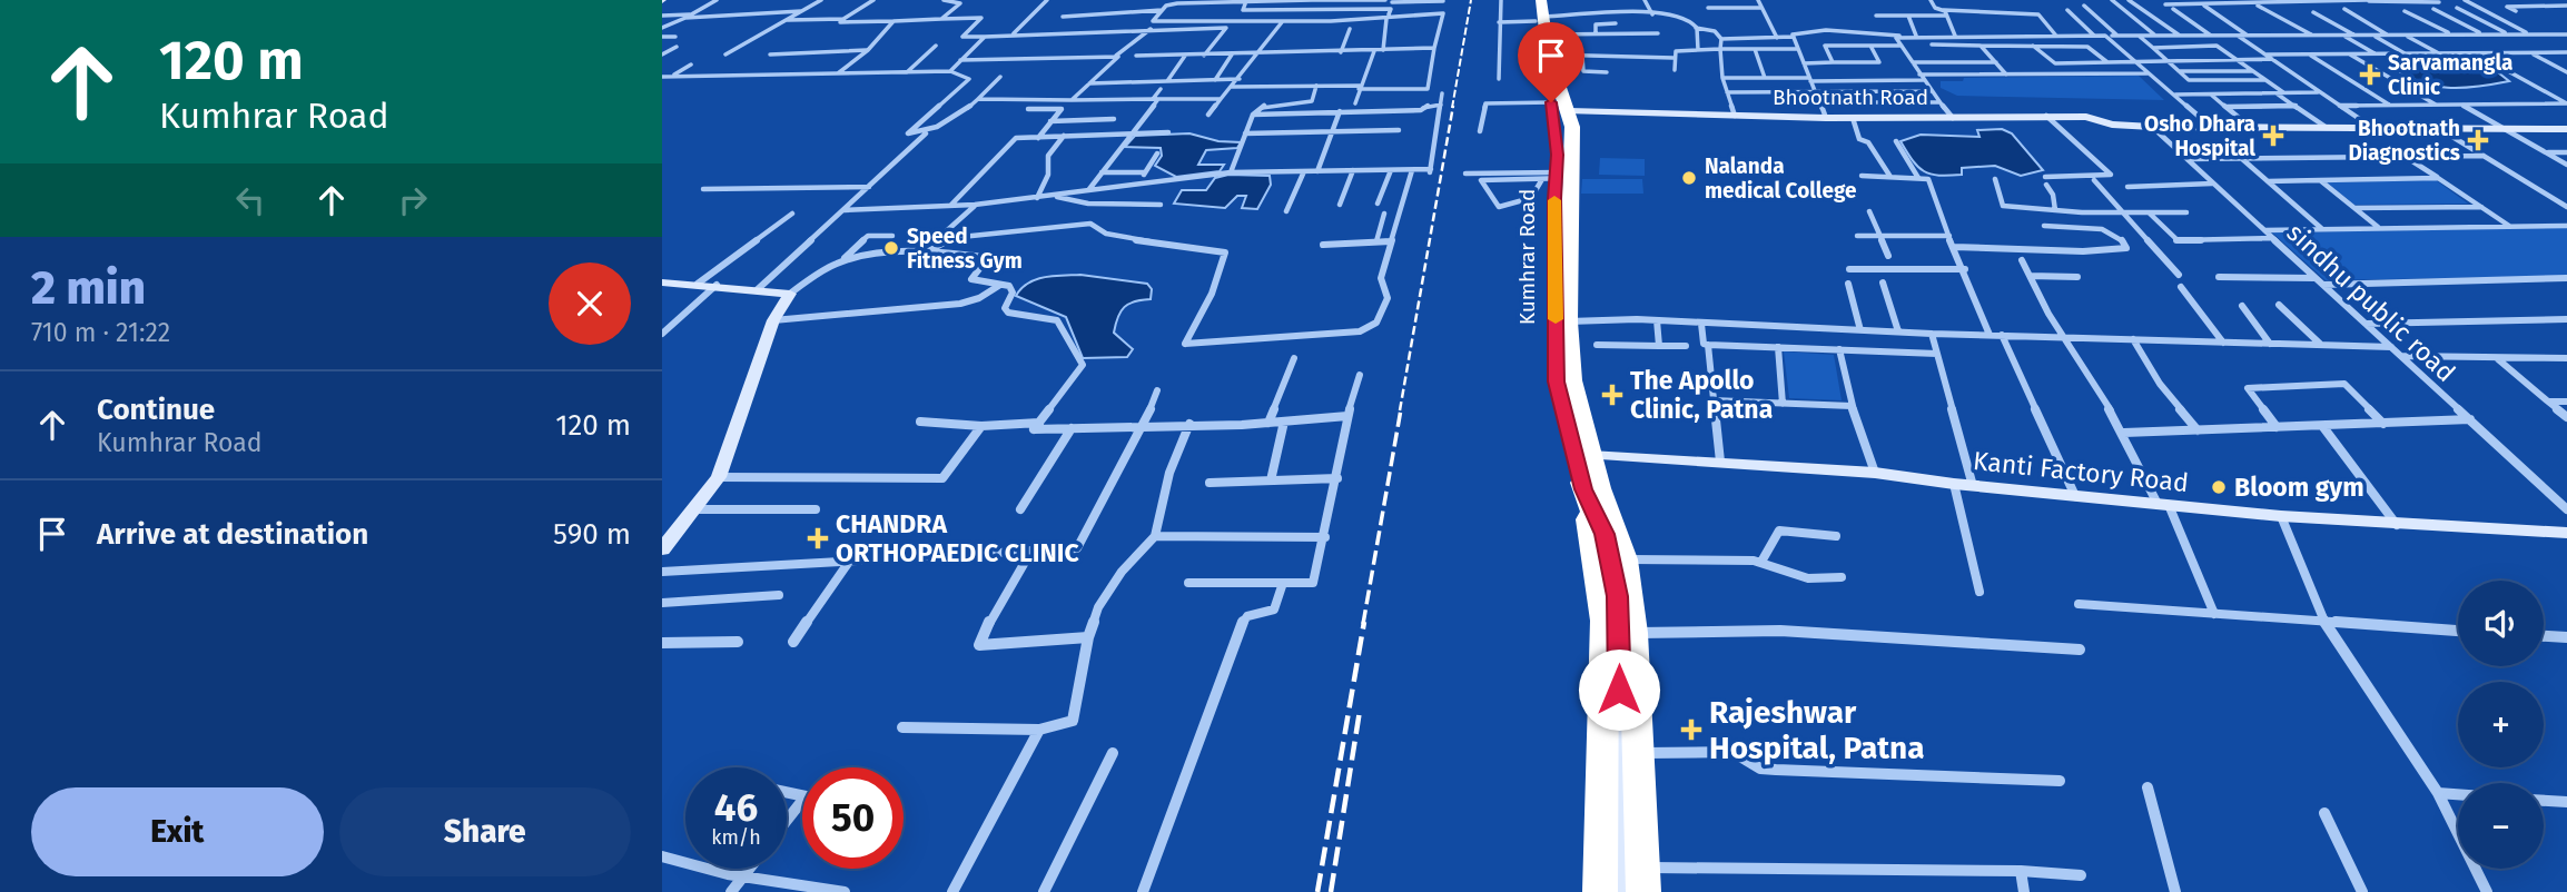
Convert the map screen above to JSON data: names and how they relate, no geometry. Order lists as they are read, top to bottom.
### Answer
{
  "streets": {
    "highway": ["Kumhrar Road"],
    "street": ["Bhootnath Road", "sindhu public road", "Kanti Factory Road"]
  },
  "crossings": [
    ["Bhootnath Road", "Kumhrar Road"],
    ["Bhootnath Road", "sindhu public road"]
  ],
  "places": {
    "health": [
      "Sarvamangla Clinic",
      "Osho Dhara Hospital",
      "Bhootnath Diagnostics",
      "The Apollo Clinic, Patna",
      "CHANDRA ORTHOPAEDIC CLINIC",
      "Rajeshwar Hospital, Patna"
    ],
    "other": ["Nalanda medical College", "Speed Fitness Gym", "Bloom gym"]
  },
  "page": {
    "turn": ["120 m", "Kumhrar Road"],
    "heading": ["2 min", "710 m · 21:22"],
    "list": [
      {
        "name": "Continue",
        "note": "Kumhrar Road",
        "value": "120 m"
      },
      {
        "name": "Arrive at destination",
        "value": "590 m"
      }
    ],
    "map_buttons": ["+", "−"],
    "speed": "46 km/h",
    "limit": "50",
    "buttons": ["Exit", "Share"]
  }
}
